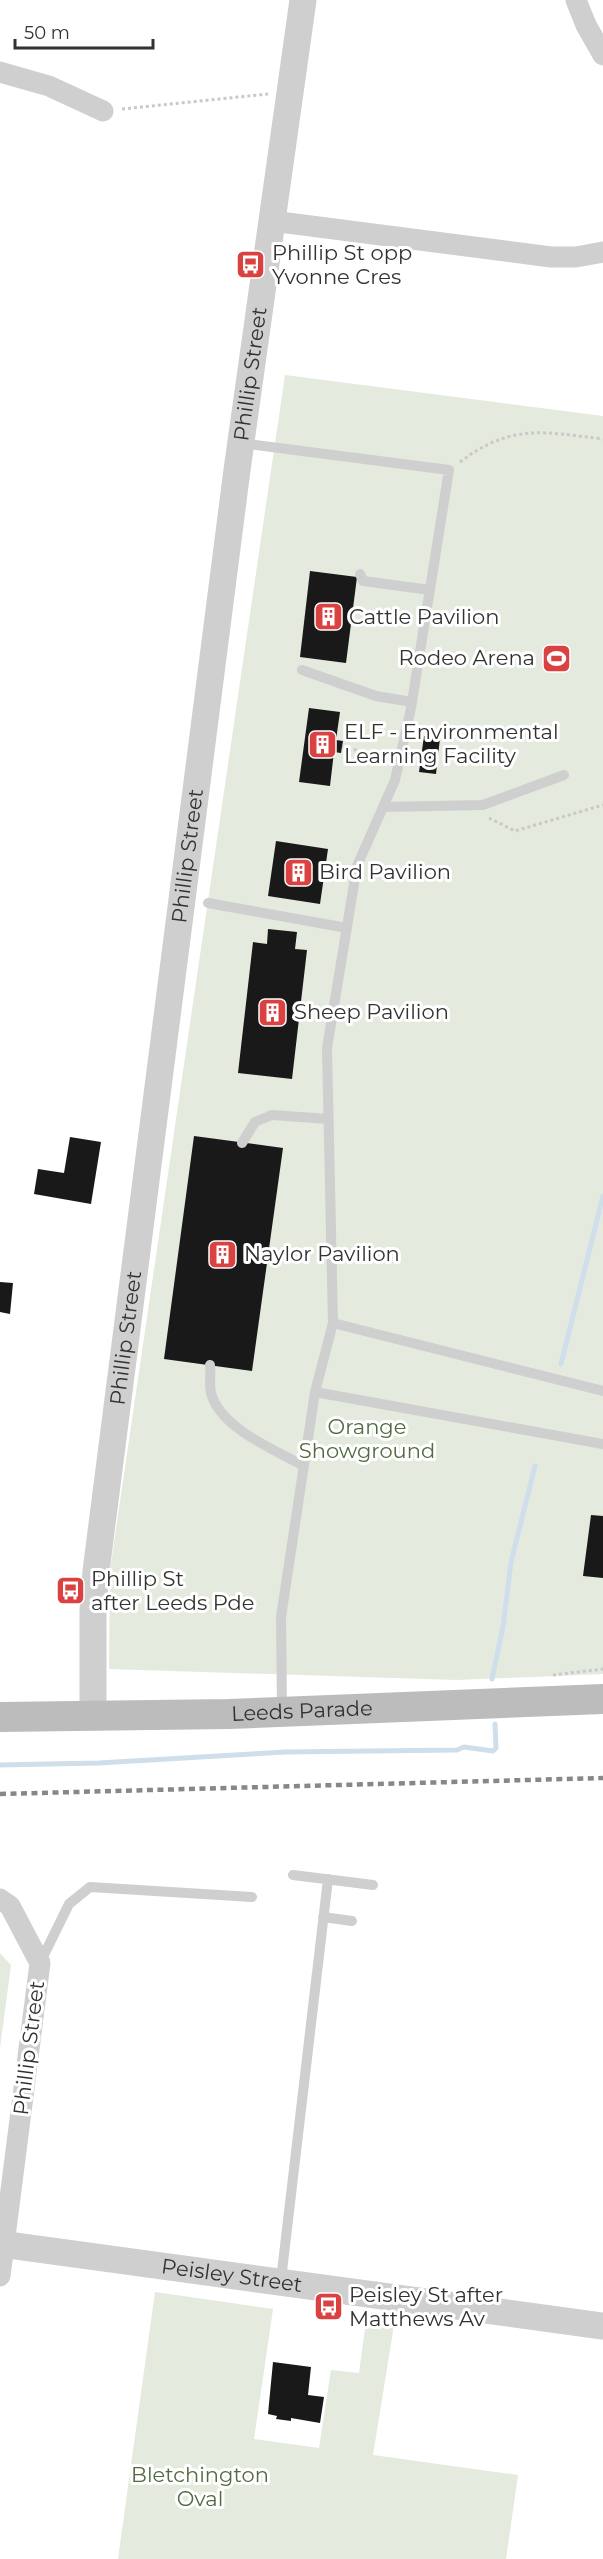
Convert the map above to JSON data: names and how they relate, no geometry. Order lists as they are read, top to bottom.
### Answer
{
  "streets": {
    "main road": ["Leeds Parade"],
    "street": ["Phillip Street", "Peisley Street"]
  },
  "crossings": [
    ["Phillip Street", "Leeds Parade"],
    ["Phillip Street", "Peisley Street"]
  ],
  "parks": ["Orange Showground", "Bletchington Oval"],
  "places": {
    "bus stop": ["Phillip St opp Yvonne Cres", "Phillip St after Leeds Pde", "Peisley St after Matthews Av"],
    "building": [
      "Cattle Pavilion",
      "ELF - Environmental Learning Facility",
      "Bird Pavilion",
      "Sheep Pavilion",
      "Naylor Pavilion"
    ],
    "sports": ["Rodeo Arena"]
  },
  "scale_bar": "50 m"
}
